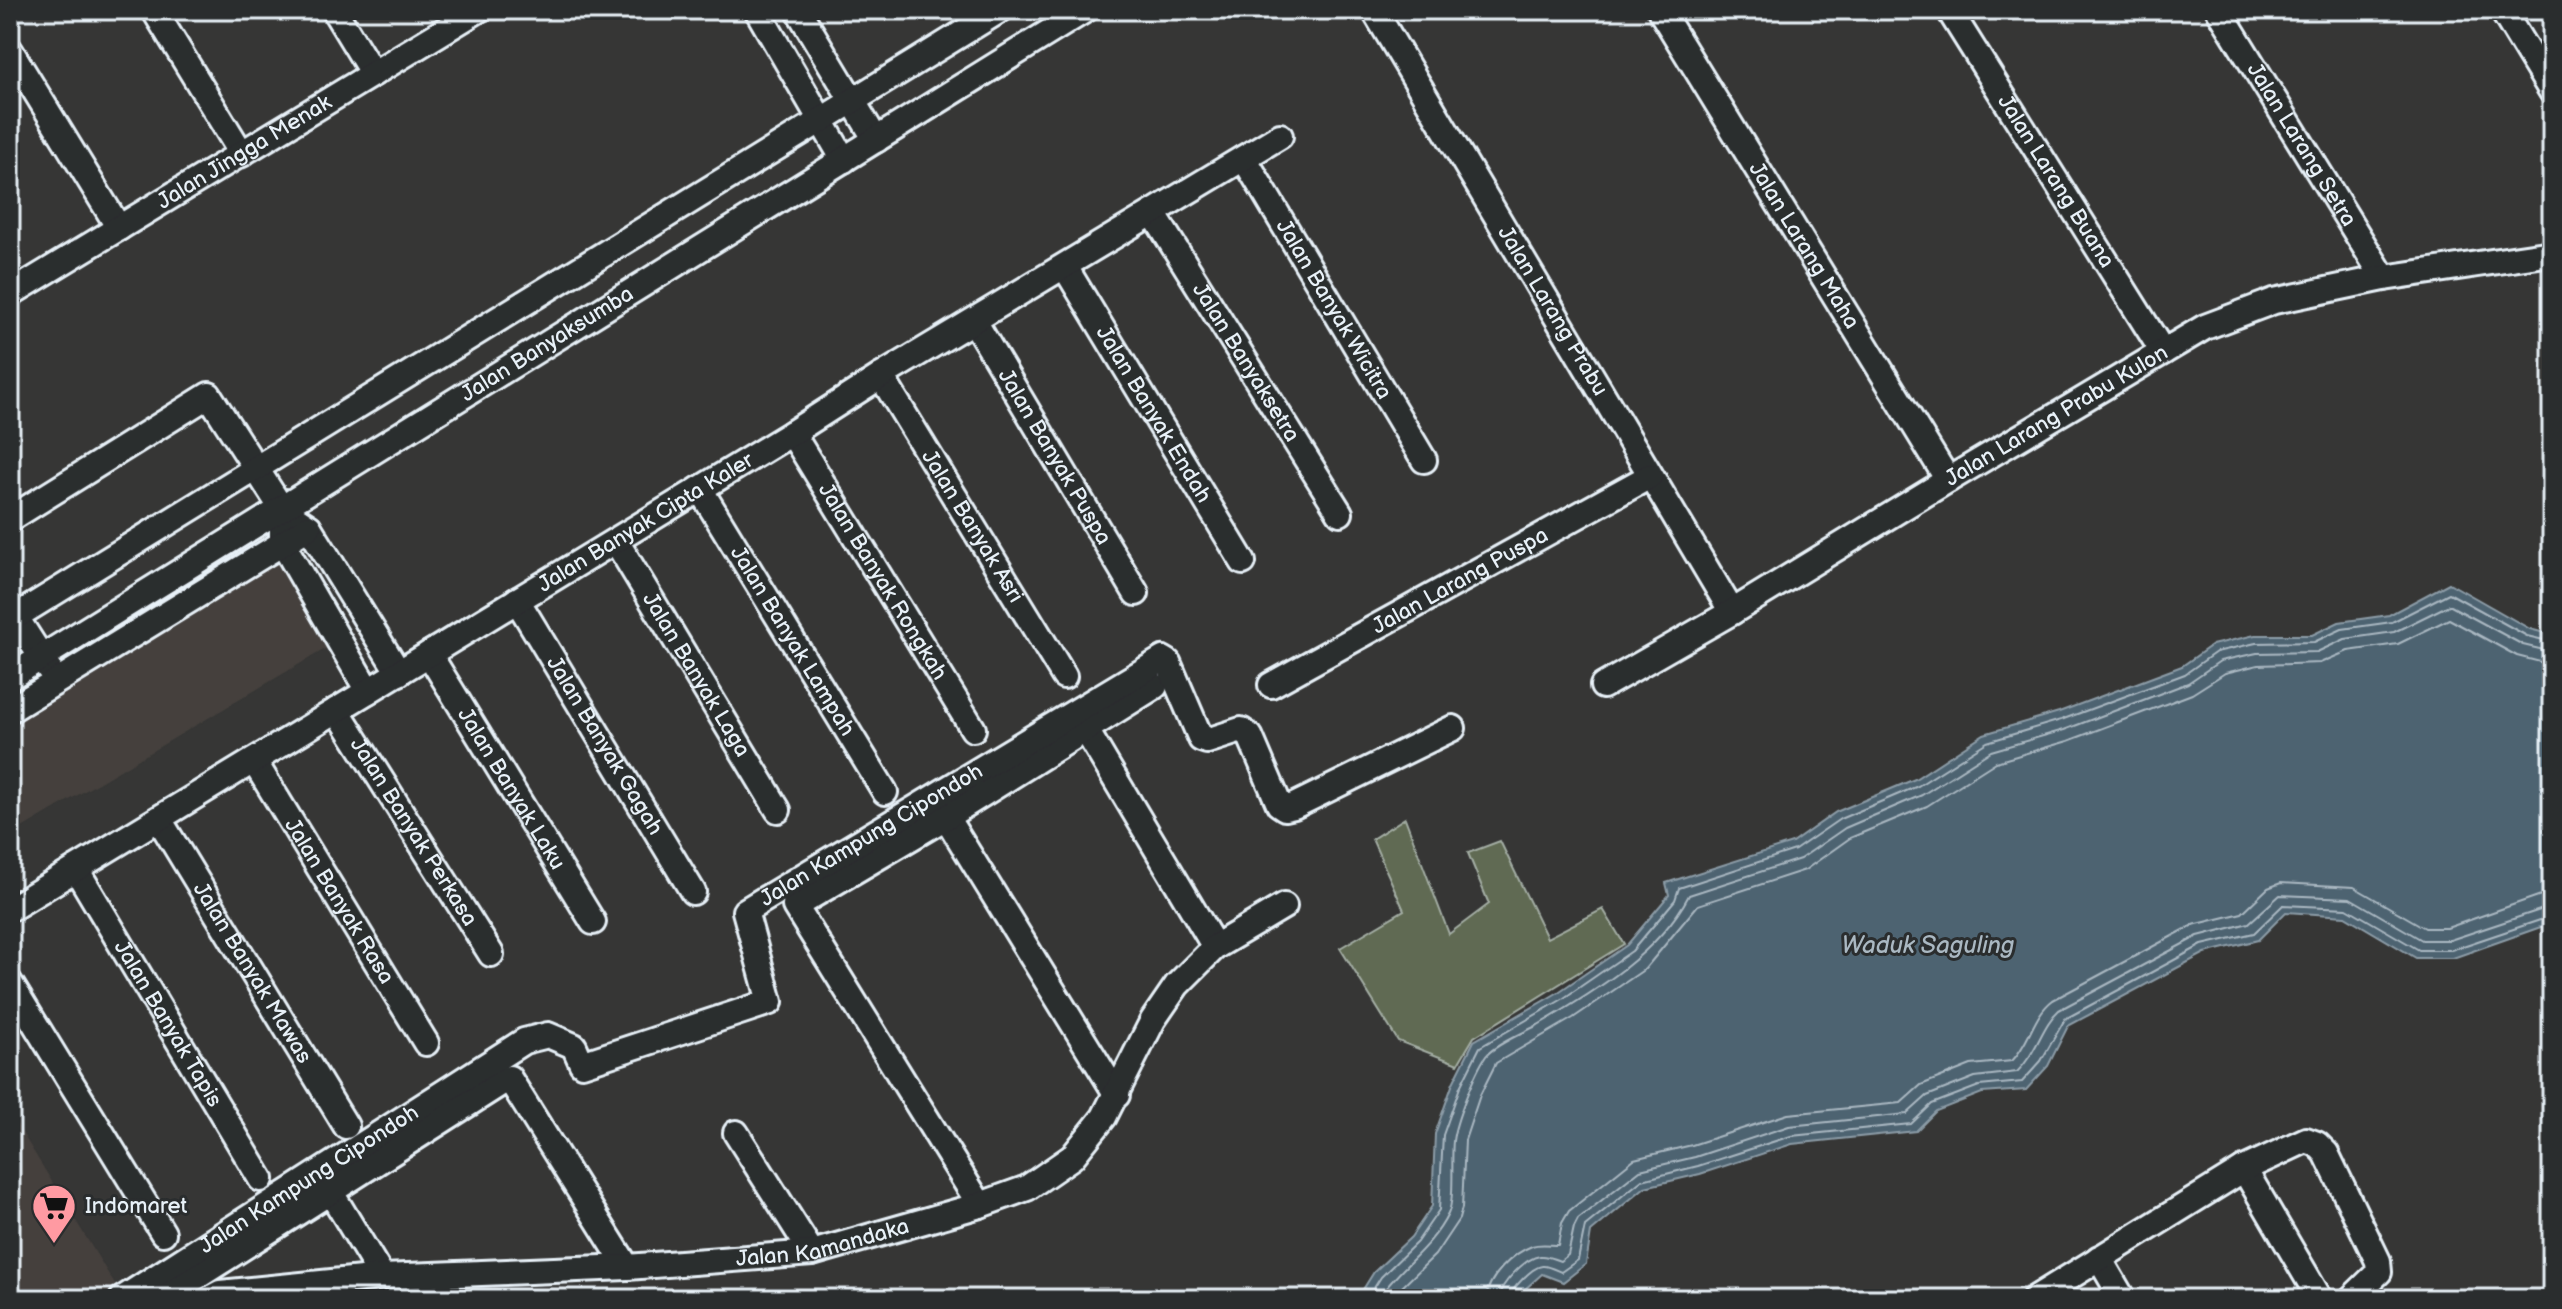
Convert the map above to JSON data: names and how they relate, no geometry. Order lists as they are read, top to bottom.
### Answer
{
  "streets": {
    "street": [
      "Jalan Larang Setra",
      "Jalan Jingga Menak",
      "Jalan Larang Buana",
      "Jalan Larang Maha",
      "Jalan Banyak Wicitra",
      "Jalan Larang Prabu",
      "Jalan Banyaksumba",
      "Jalan Banyaksetra",
      "Jalan Banyak Endah",
      "Jalan Larang Prabu Kulon",
      "Jalan Banyak Puspa",
      "Jalan Banyak Cipta Kaler",
      "Jalan Banyak Asri",
      "Jalan Banyak Rongkah",
      "Jalan Larang Puspa",
      "Jalan Banyak Lampah",
      "Jalan Banyak Laga",
      "Jalan Banyak Gagah",
      "Jalan Banyak Laku",
      "Jalan Banyak Perkasa",
      "Jalan Kampung Cipondoh",
      "Jalan Banyak Rasa",
      "Jalan Banyak Mawas",
      "Jalan Banyak Tapis",
      "Jalan Kamandaka"
    ]
  },
  "crossings": [
    ["Jalan Larang Setra", "Jalan Larang Prabu Kulon"],
    ["Jalan Larang Buana", "Jalan Larang Prabu Kulon"],
    ["Jalan Larang Maha", "Jalan Larang Prabu Kulon"],
    ["Jalan Banyak Wicitra", "Jalan Banyak Cipta Kaler"],
    ["Jalan Larang Prabu", "Jalan Larang Prabu Kulon"],
    ["Jalan Larang Prabu", "Jalan Larang Puspa"],
    ["Jalan Banyaksetra", "Jalan Banyak Cipta Kaler"],
    ["Jalan Banyak Endah", "Jalan Banyak Cipta Kaler"],
    ["Jalan Banyak Puspa", "Jalan Banyak Cipta Kaler"],
    ["Jalan Banyak Cipta Kaler", "Jalan Banyak Asri"],
    ["Jalan Banyak Cipta Kaler", "Jalan Banyak Rongkah"],
    ["Jalan Banyak Cipta Kaler", "Jalan Banyak Lampah"],
    ["Jalan Banyak Cipta Kaler", "Jalan Banyak Laga"],
    ["Jalan Banyak Cipta Kaler", "Jalan Banyak Gagah"],
    ["Jalan Banyak Cipta Kaler", "Jalan Banyak Laku"],
    ["Jalan Banyak Cipta Kaler", "Jalan Banyak Perkasa"],
    ["Jalan Banyak Cipta Kaler", "Jalan Banyak Rasa"],
    ["Jalan Banyak Cipta Kaler", "Jalan Banyak Mawas"],
    ["Jalan Banyak Cipta Kaler", "Jalan Banyak Tapis"]
  ],
  "water": ["Waduk Saguling"],
  "places": {
    "supermarket": ["Indomaret"]
  }
}
